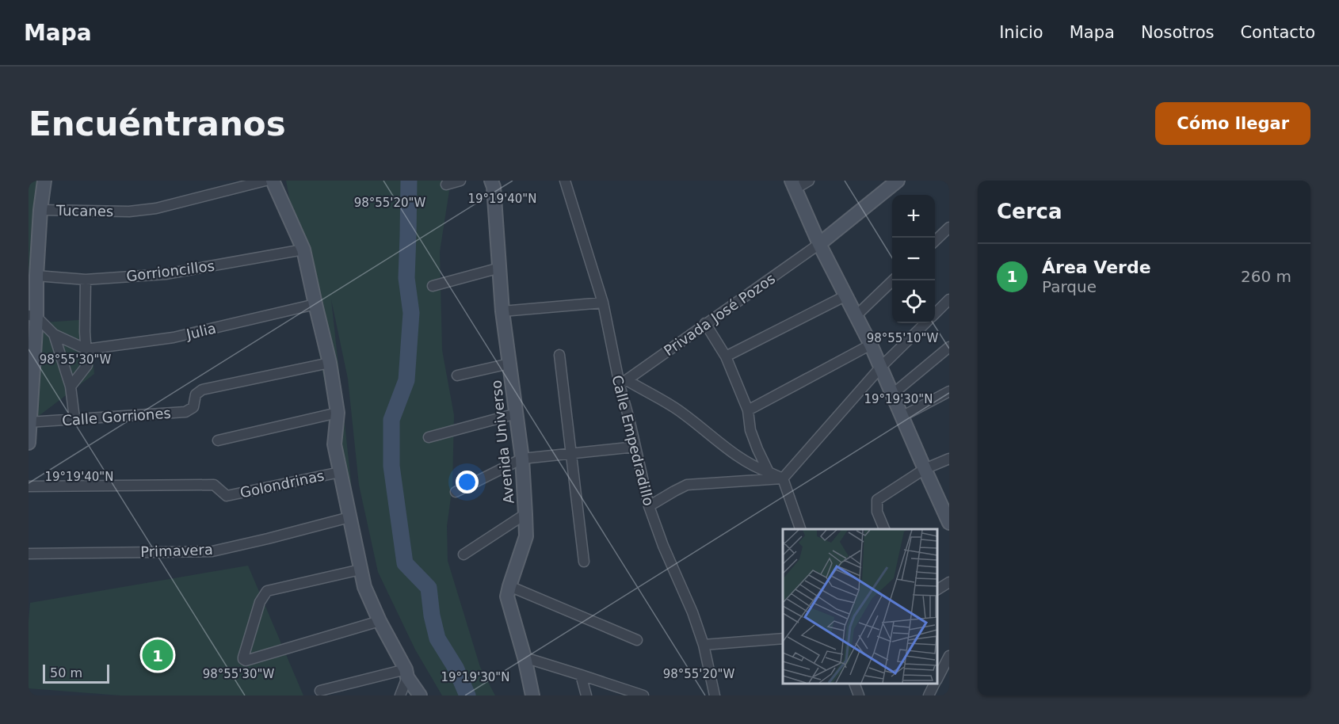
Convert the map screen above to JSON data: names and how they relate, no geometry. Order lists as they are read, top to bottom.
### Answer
{
  "streets": {
    "street": [
      "Tucanes",
      "Gorrioncillos",
      "Privada José Pozos",
      "Julia",
      "Calle Gorriones",
      "Calle Empedradillo",
      "Avenida Universo",
      "Golondrinas",
      "Primavera"
    ]
  },
  "crossings": [
    ["Privada José Pozos", "Calle Empedradillo"]
  ],
  "scale_bar": "50 m",
  "page": {
    "header": "Mapa",
    "nav": [
      "Inicio",
      "Mapa",
      "Nosotros",
      "Contacto"
    ],
    "buttons": "Cómo llegar",
    "title": "Encuéntranos",
    "heading": "Cerca",
    "map_buttons": ["+", "−"],
    "list": [
      {
        "mark": "1",
        "name": "Área Verde",
        "note": "Parque",
        "value": "260 m"
      }
    ],
    "pins": "1",
    "scale": "50 m"
  },
  "coordinates": [
    "19°19'40\"N",
    "98°55'20\"W",
    "98°55'10\"W",
    "98°55'30\"W",
    "19°19'30\"N"
  ]
}
